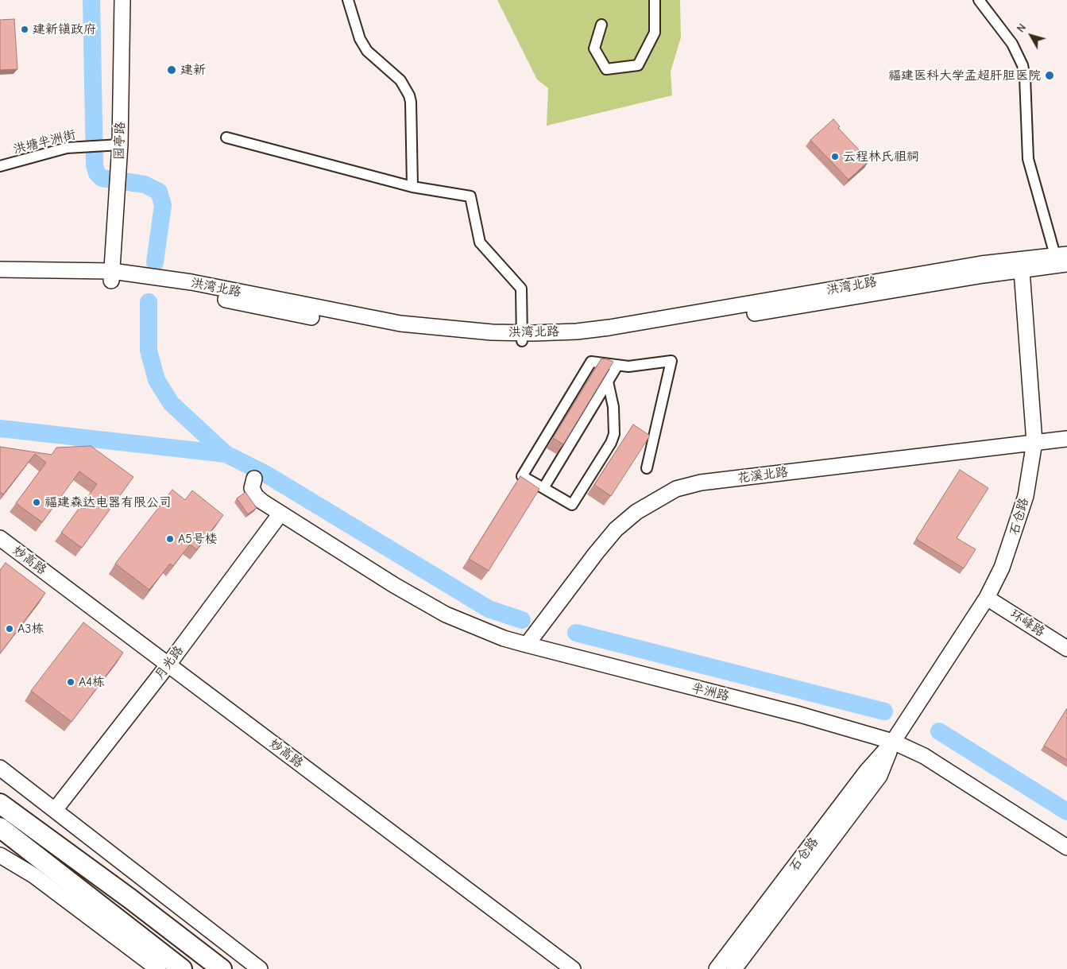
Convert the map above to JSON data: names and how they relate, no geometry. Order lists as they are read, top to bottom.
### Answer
{
  "streets": {
    "street": [
      "园亭路",
      "洪塘半洲街",
      "洪湾北路",
      "花溪北路",
      "石仓路",
      "妙高路",
      "环峰路",
      "月光路",
      "半洲路"
    ]
  },
  "crossings": [
    ["园亭路", "洪塘半洲街"],
    ["园亭路", "洪湾北路"],
    ["洪湾北路", "石仓路"],
    ["花溪北路", "石仓路"],
    ["花溪北路", "半洲路"],
    ["石仓路", "环峰路"],
    ["石仓路", "半洲路"],
    ["妙高路", "月光路"],
    ["月光路", "半洲路"]
  ],
  "places": [
    "建新镇政府",
    "建新",
    "福建医科大学孟超肝胆医院",
    "云程林氏祖祠",
    "福建森达电器有限公司",
    "A5号楼",
    "A3栋",
    "A4栋"
  ],
  "north": "top left"
}
